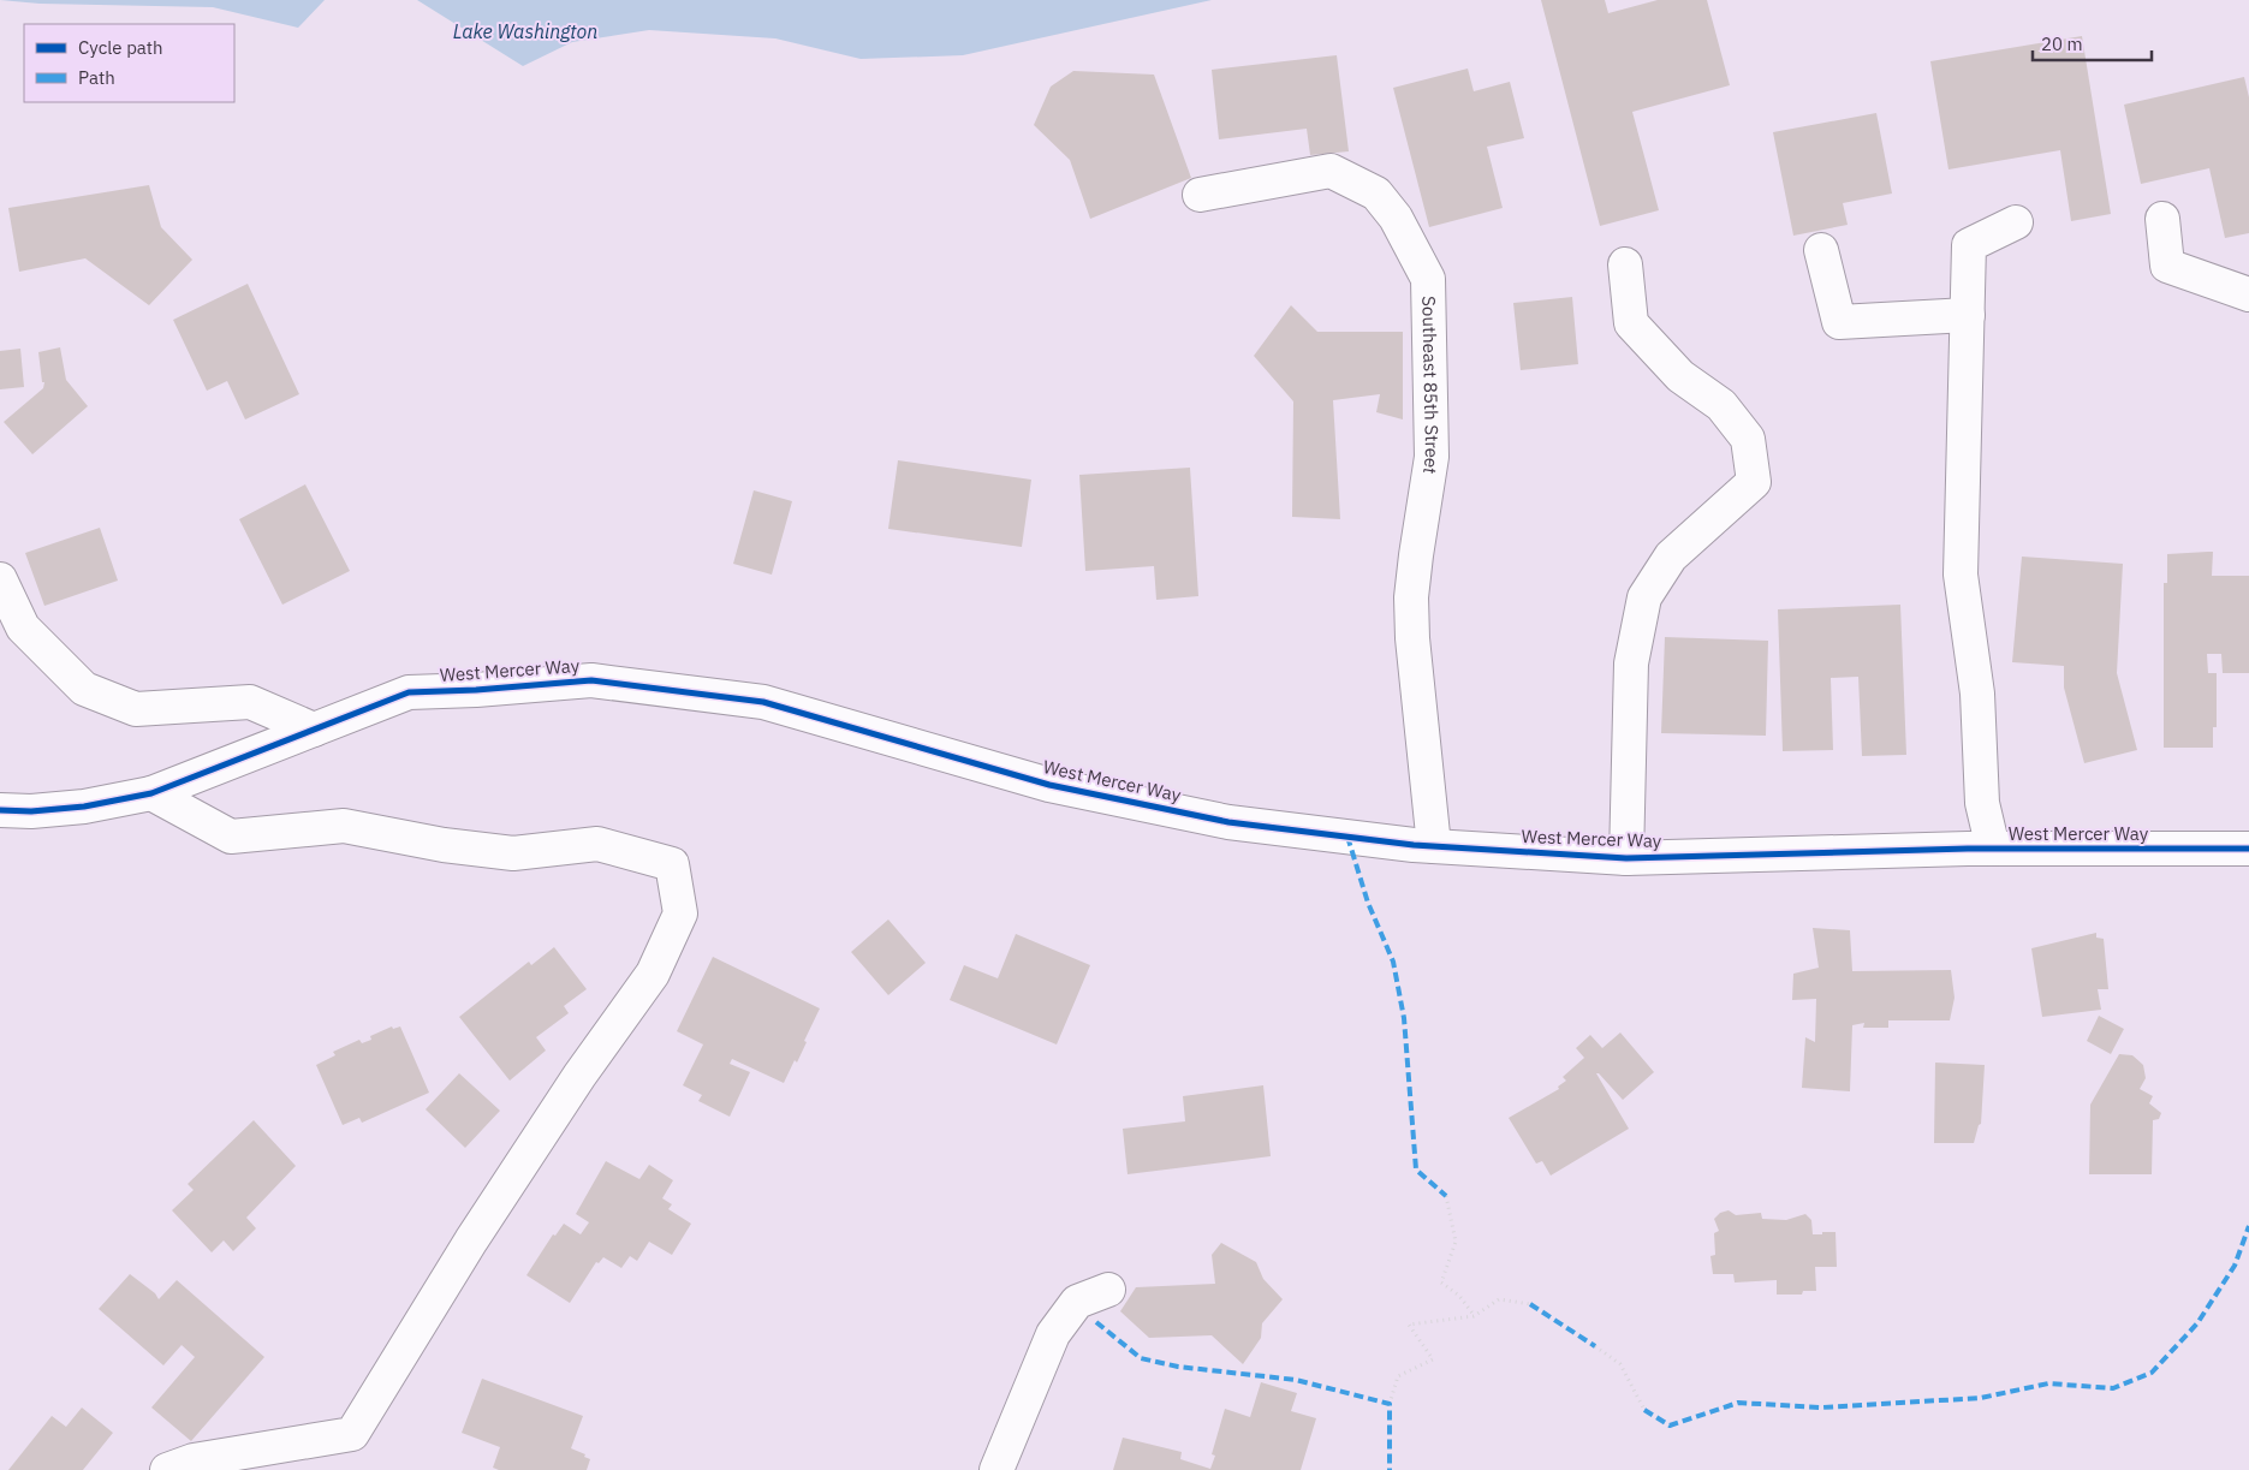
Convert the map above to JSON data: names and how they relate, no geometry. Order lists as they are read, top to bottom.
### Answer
{
  "streets": {
    "street": ["Southeast 85th Street", "West Mercer Way"]
  },
  "crossings": [
    ["Southeast 85th Street", "West Mercer Way"]
  ],
  "water": ["Lake Washington"],
  "legend": ["Cycle path", "Path"],
  "scale_bar": "20 m"
}
